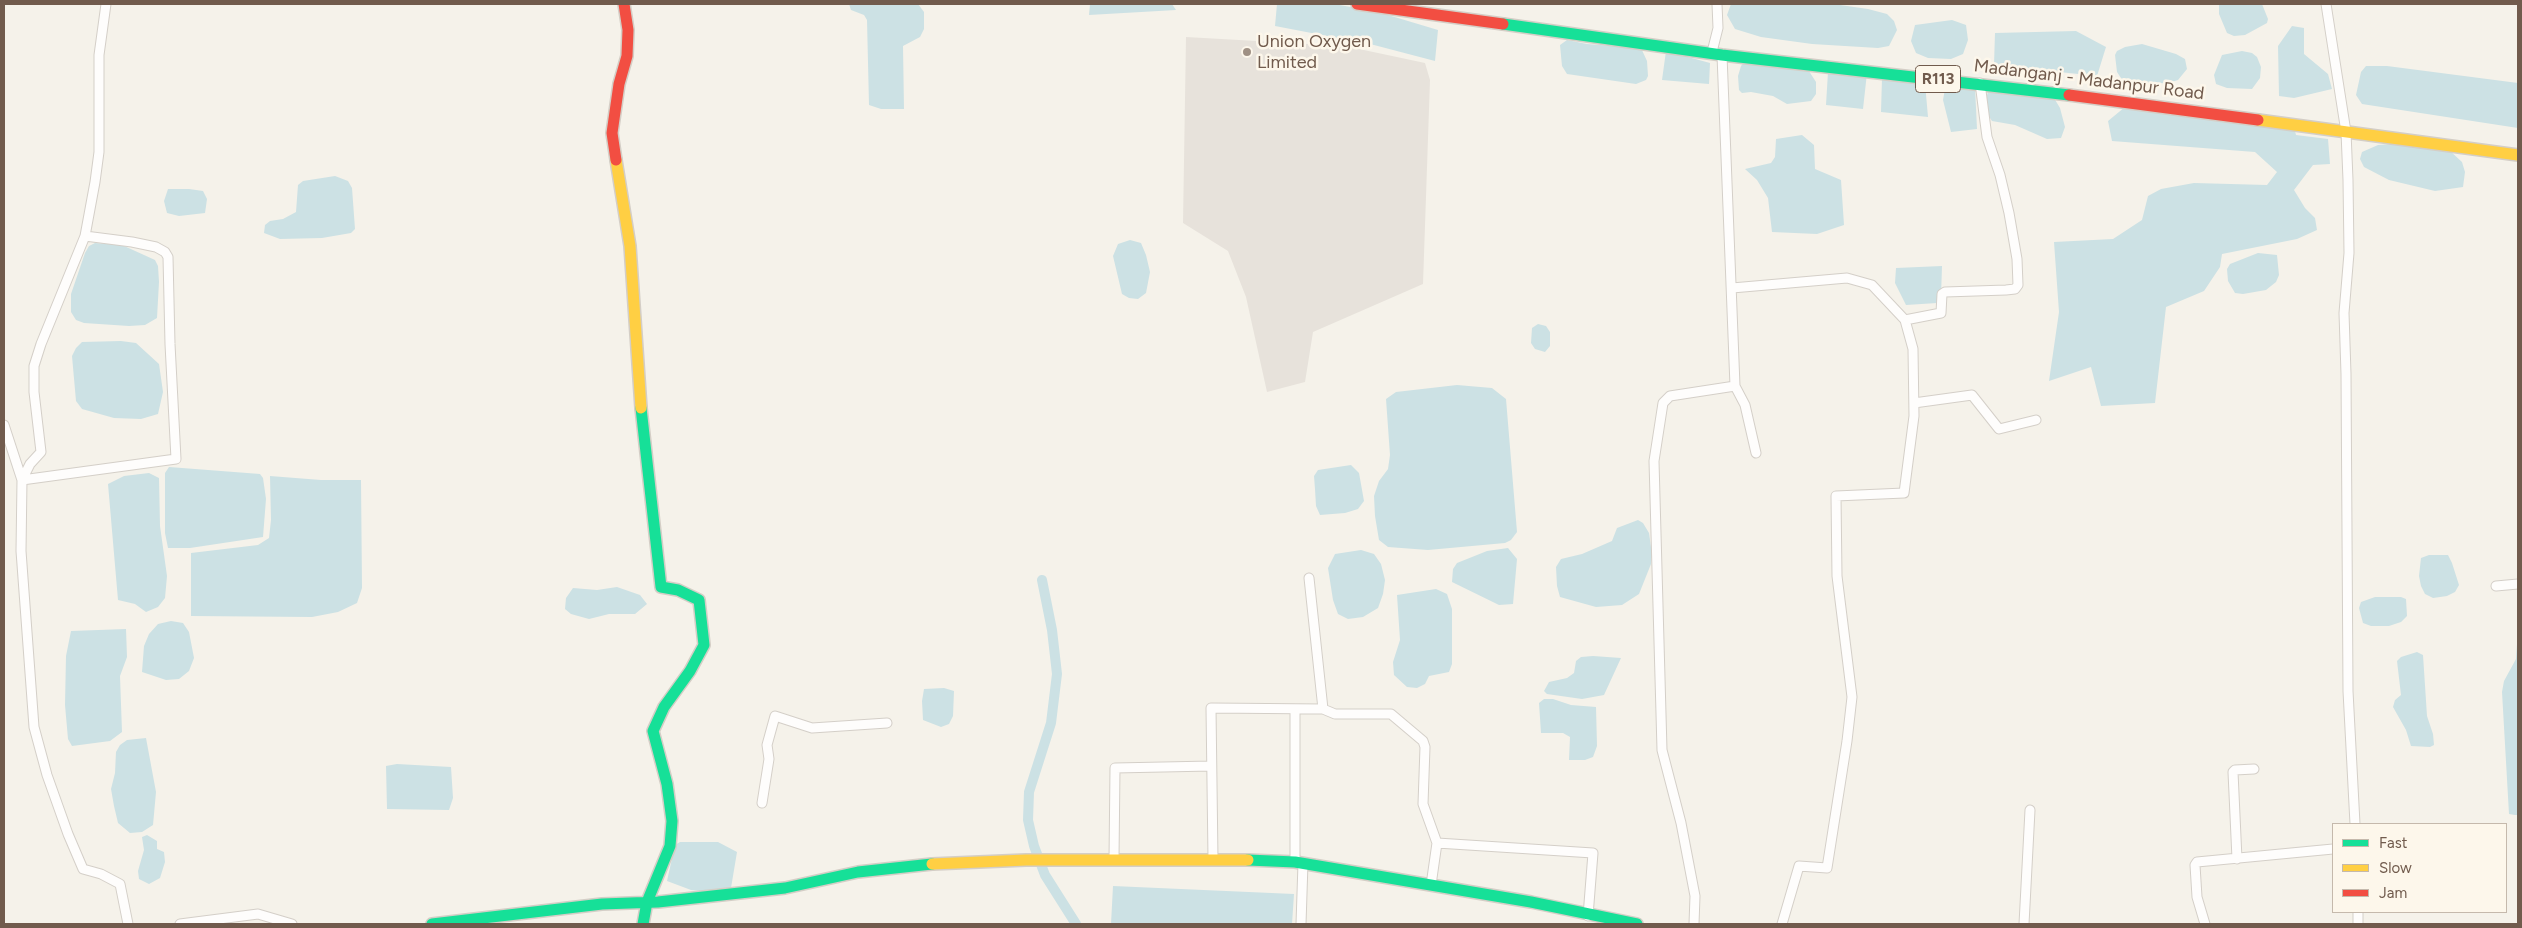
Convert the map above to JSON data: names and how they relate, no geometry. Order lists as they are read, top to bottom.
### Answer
{
  "streets": {
    "street": ["R113", "Madanganj - Madanpur Road"]
  },
  "places": ["Union Oxygen Limited"],
  "legend": ["Fast", "Slow", "Jam"]
}
